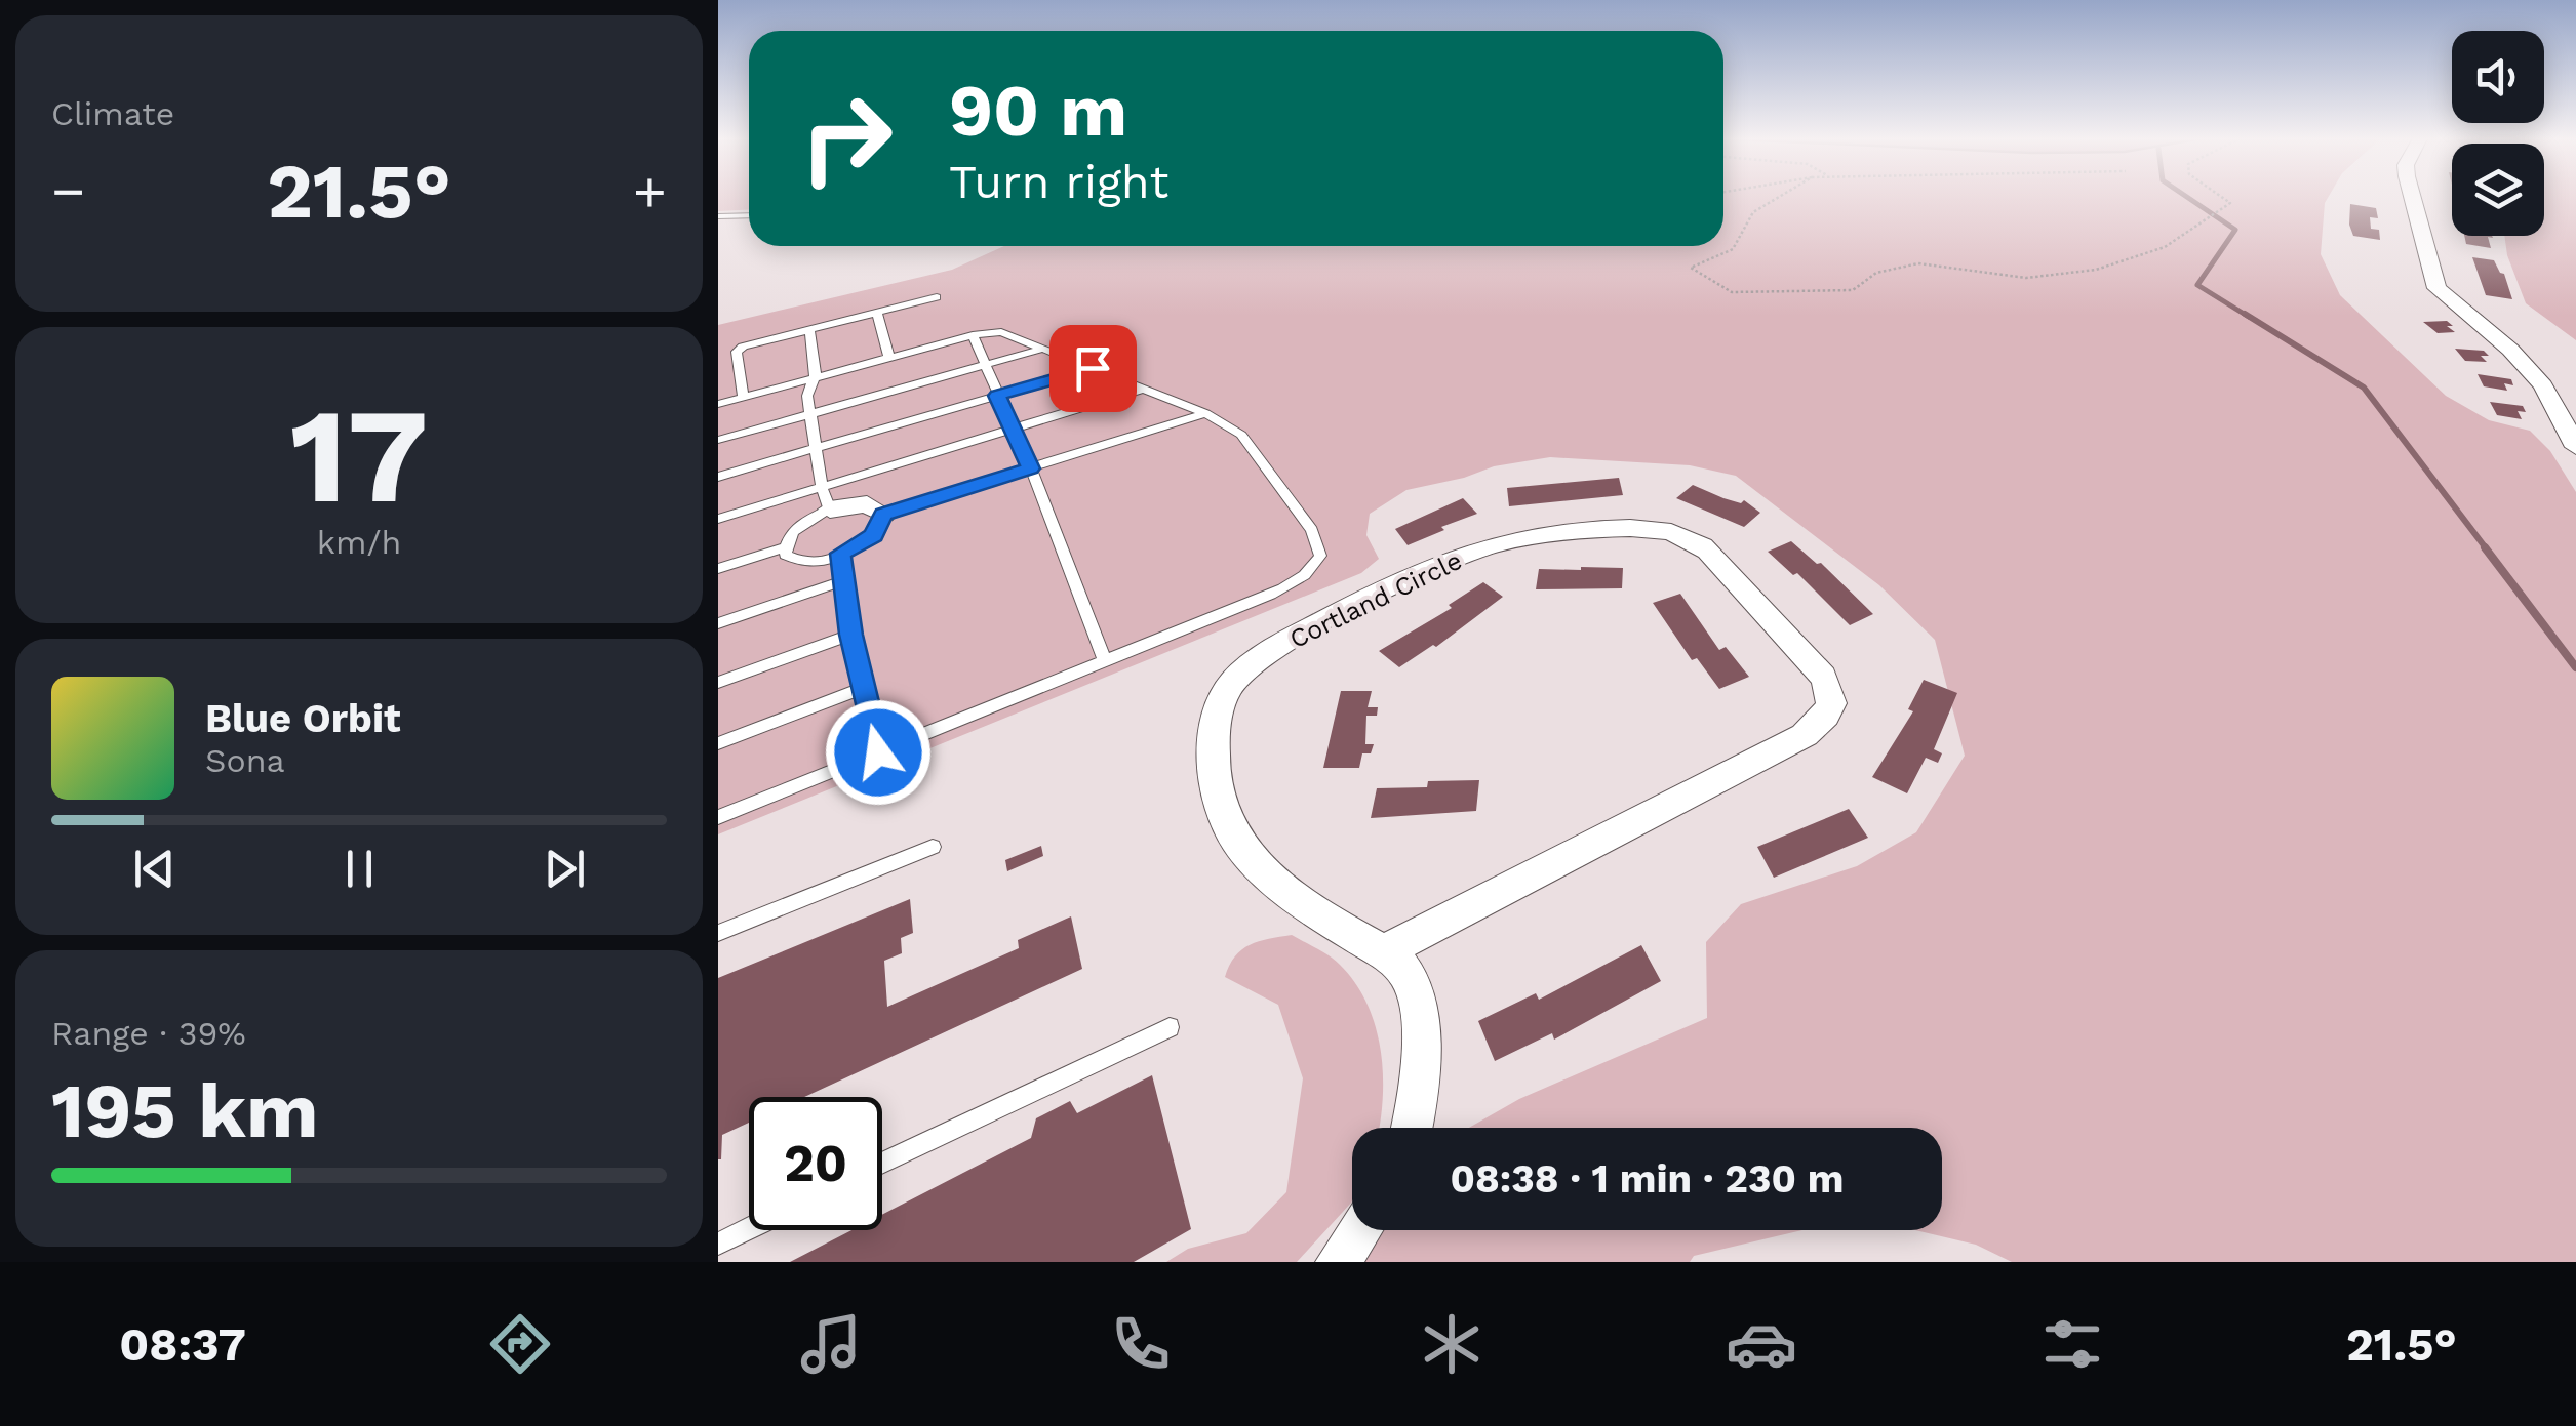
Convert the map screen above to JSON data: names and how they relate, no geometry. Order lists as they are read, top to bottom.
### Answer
{
  "streets": {
    "street": ["Cortland Circle"]
  },
  "page": {
    "tile": [
      "Climate",
      ["17", "km/h"],
      ["Range · 39%", "195 km"]
    ],
    "turn": ["90 m", "Turn right"],
    "heat": ["−", "21.5°", "+"],
    "song": ["Blue Orbit", "Sona"],
    "limit": "20",
    "trip": "08:38 · 1 min · 230 m",
    "tabs": ["08:37", "21.5°"]
  }
}
